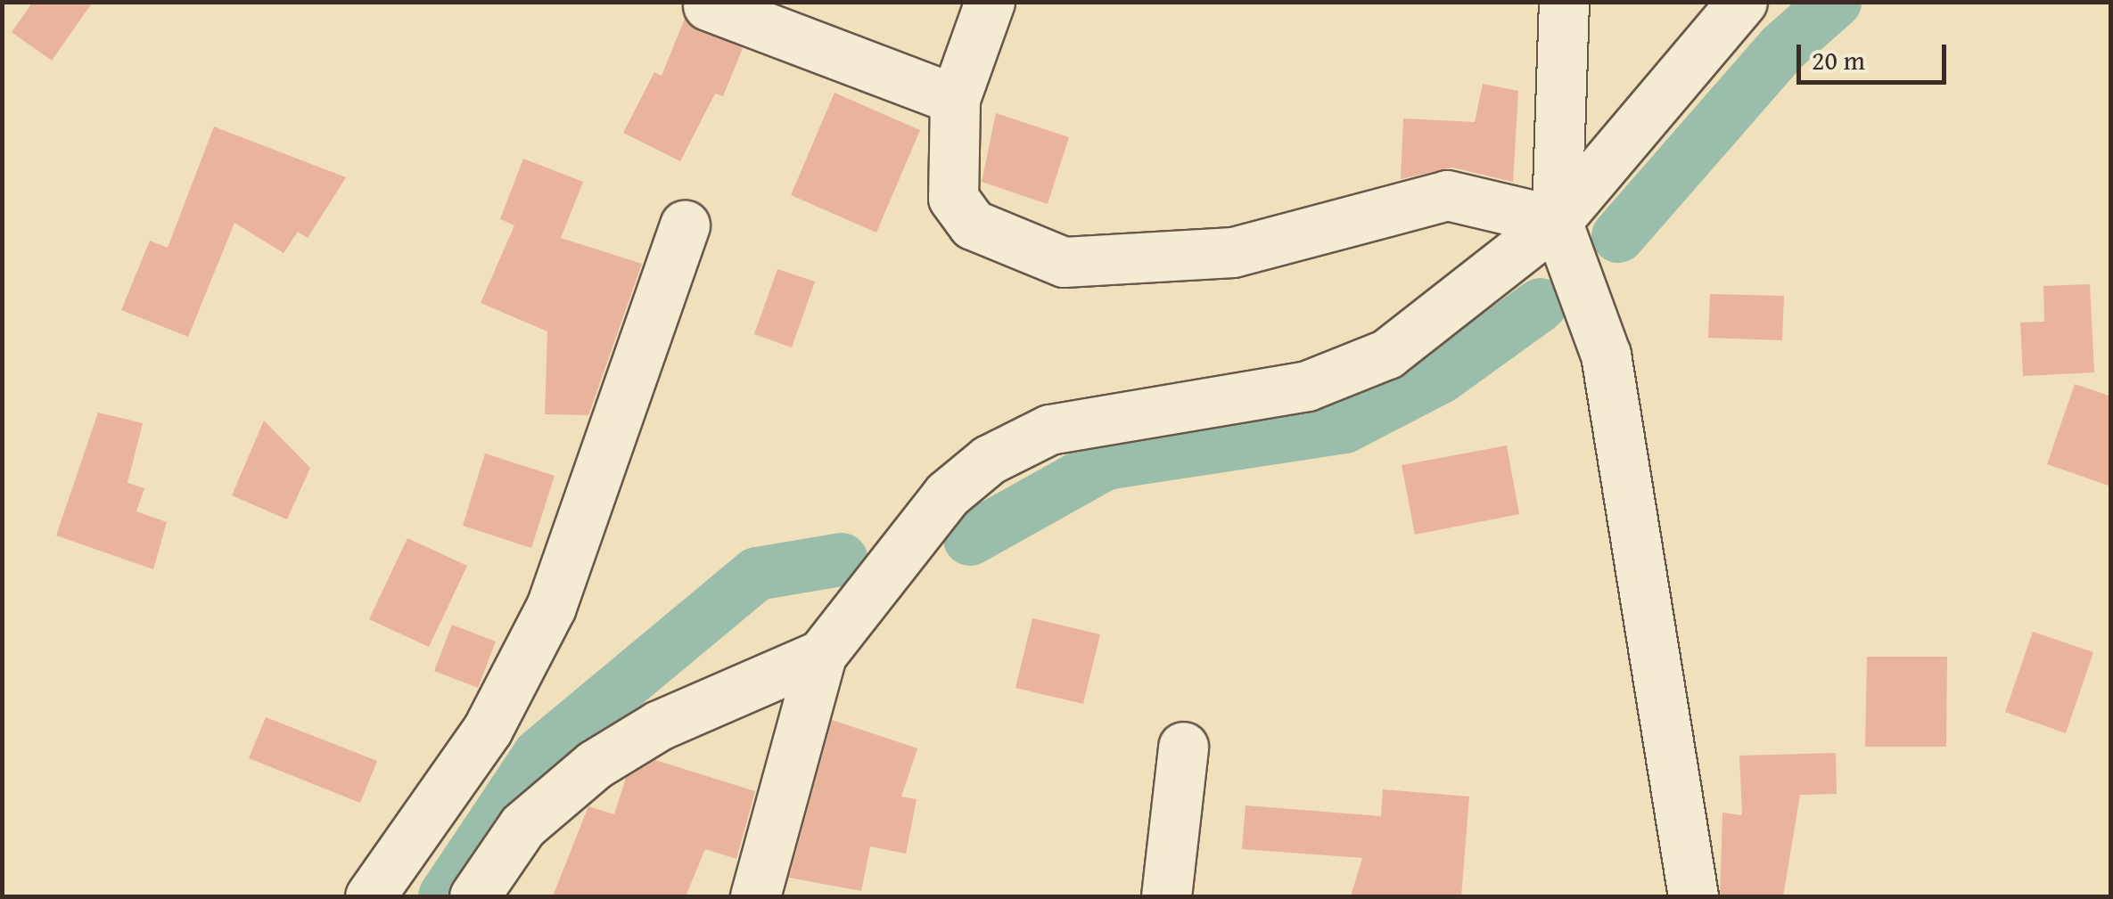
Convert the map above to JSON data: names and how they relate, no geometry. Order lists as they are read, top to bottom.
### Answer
{
  "scale_bar": "20 m"
}
